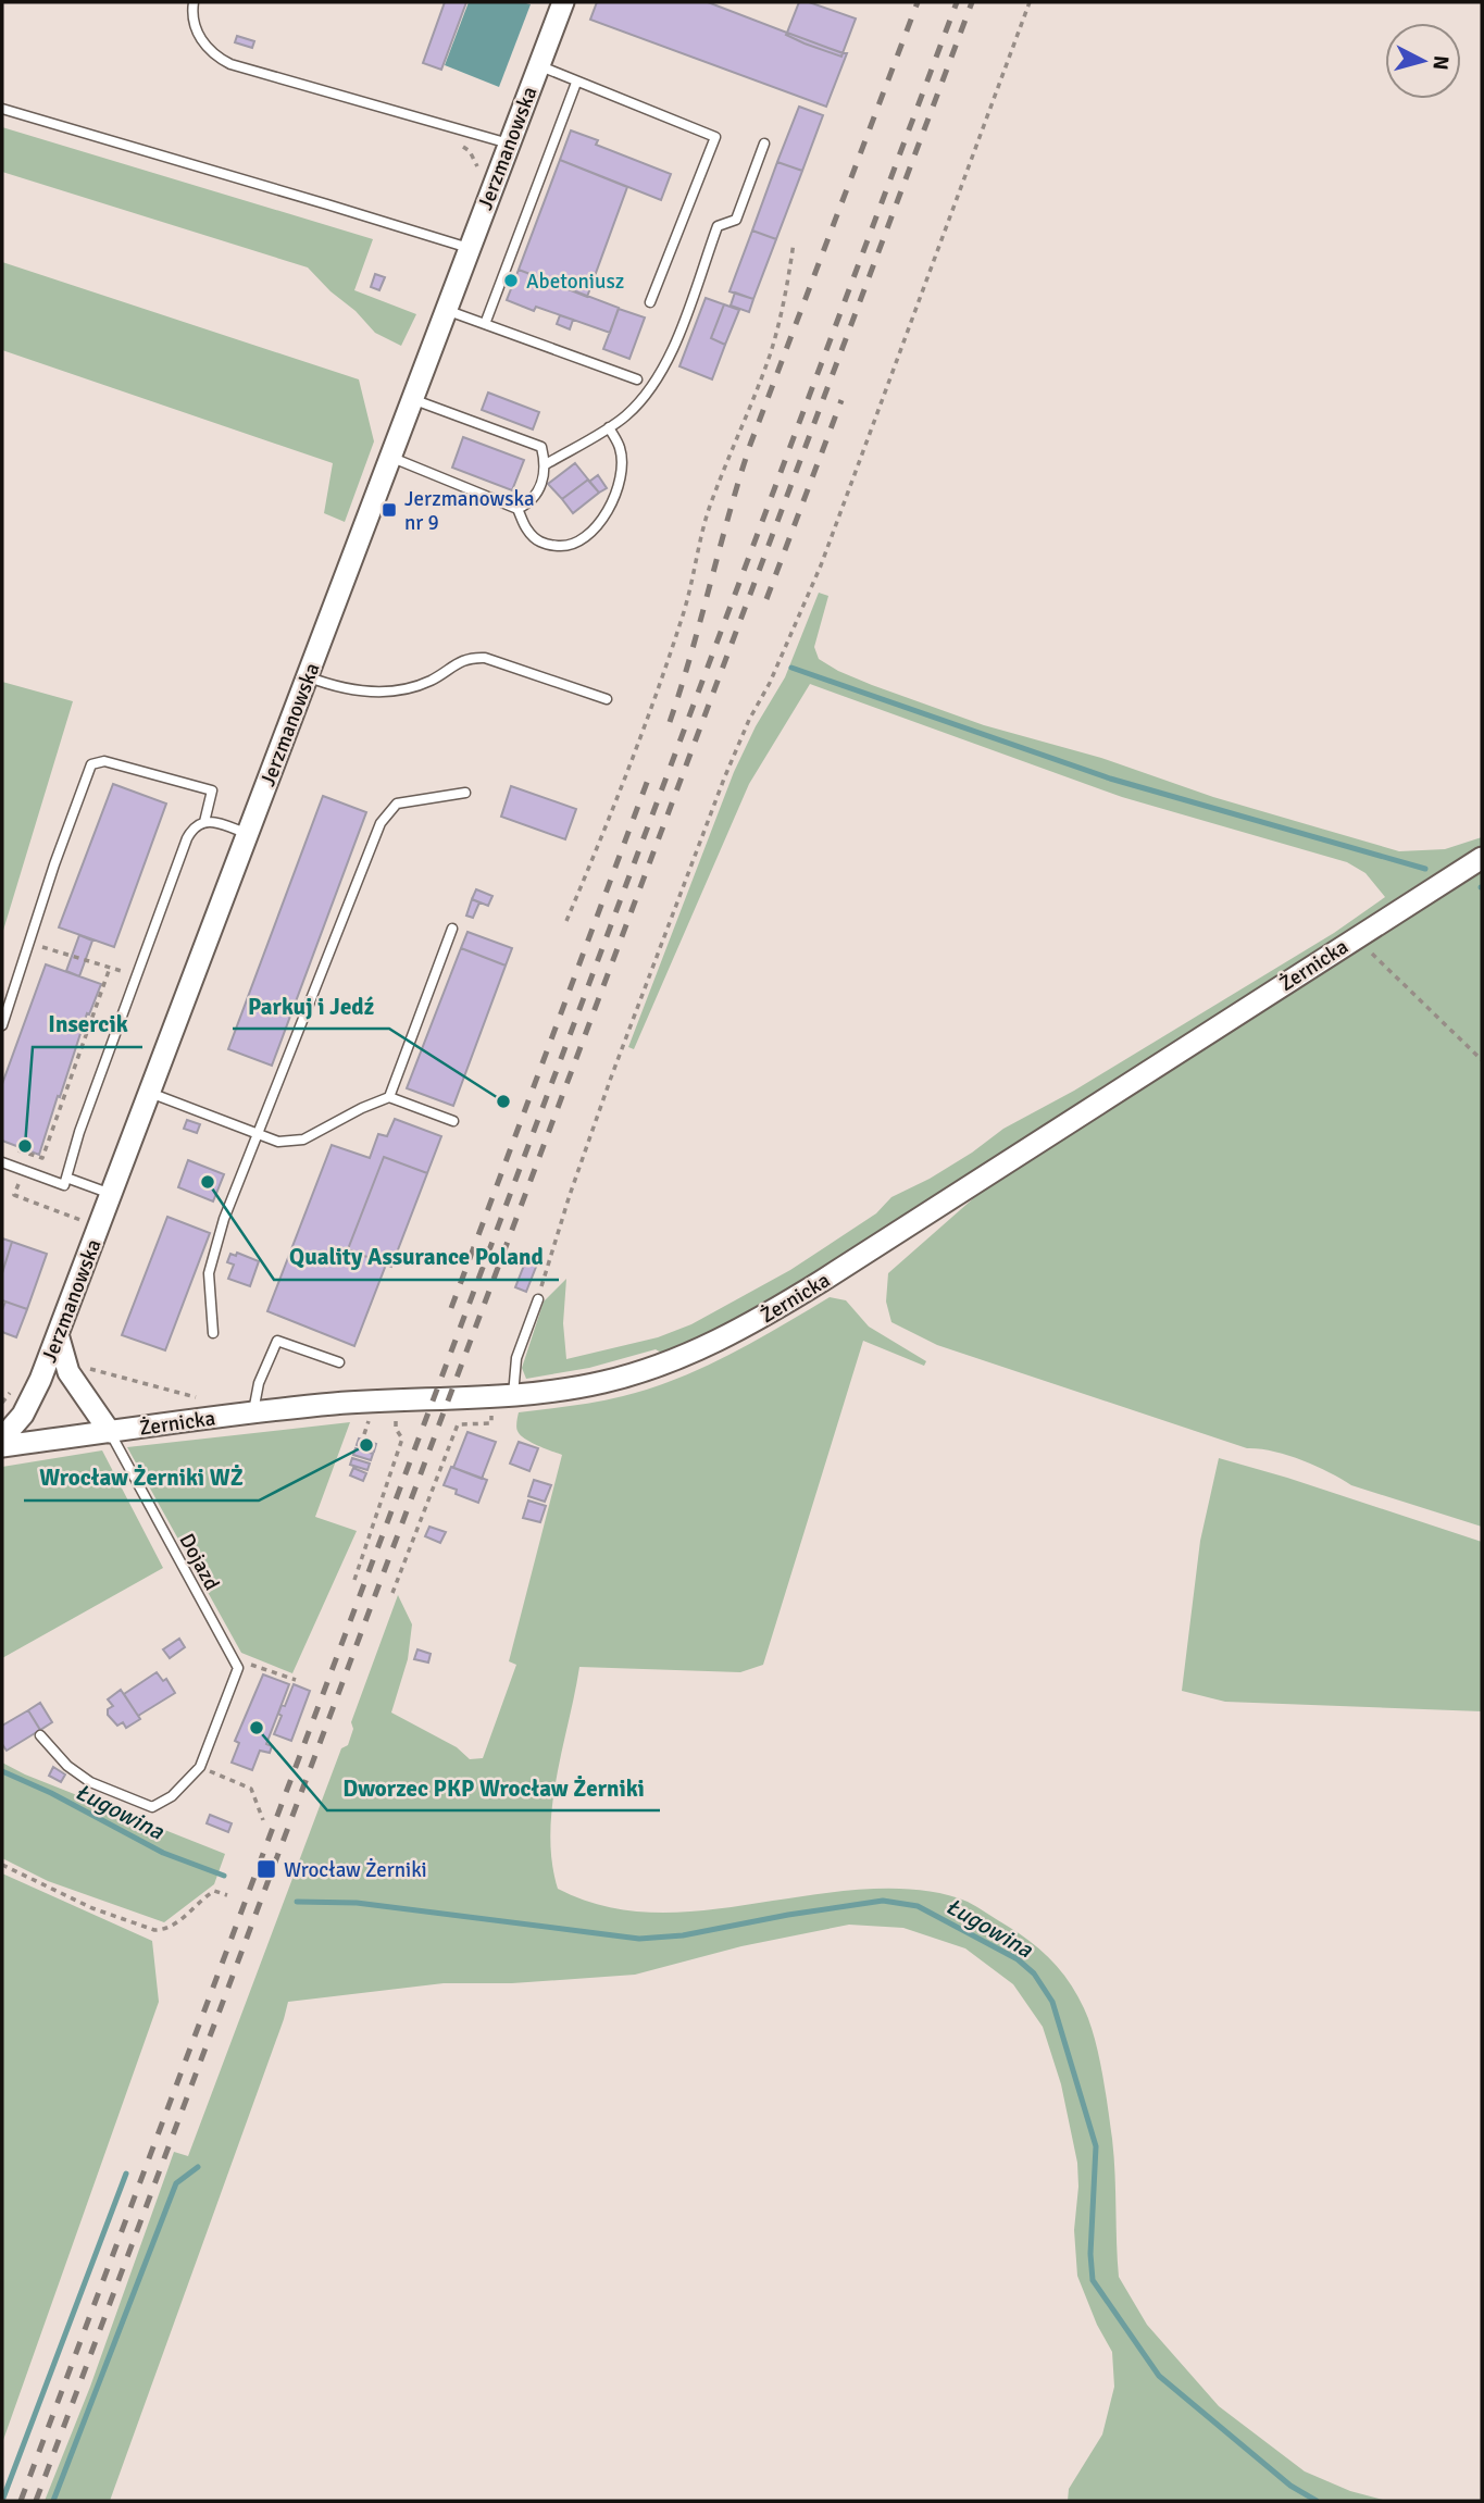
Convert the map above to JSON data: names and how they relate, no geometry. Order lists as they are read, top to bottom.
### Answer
{
  "streets": {
    "street": ["Jerzmanowska", "Żernicka"],
    "lane": ["Dojazd"]
  },
  "crossings": [
    ["Żernicka", "Dojazd"]
  ],
  "water": ["Ługowina"],
  "places": {
    "other": [
      "Abetoniusz",
      "Parkuj i Jedź",
      "Insercik",
      "Quality Assurance Poland",
      "Wrocław Żerniki WŻ",
      "Dworzec PKP Wrocław Żerniki"
    ],
    "transit": ["Jerzmanowska nr 9", "Wrocław Żerniki"]
  },
  "north": "right"
}
